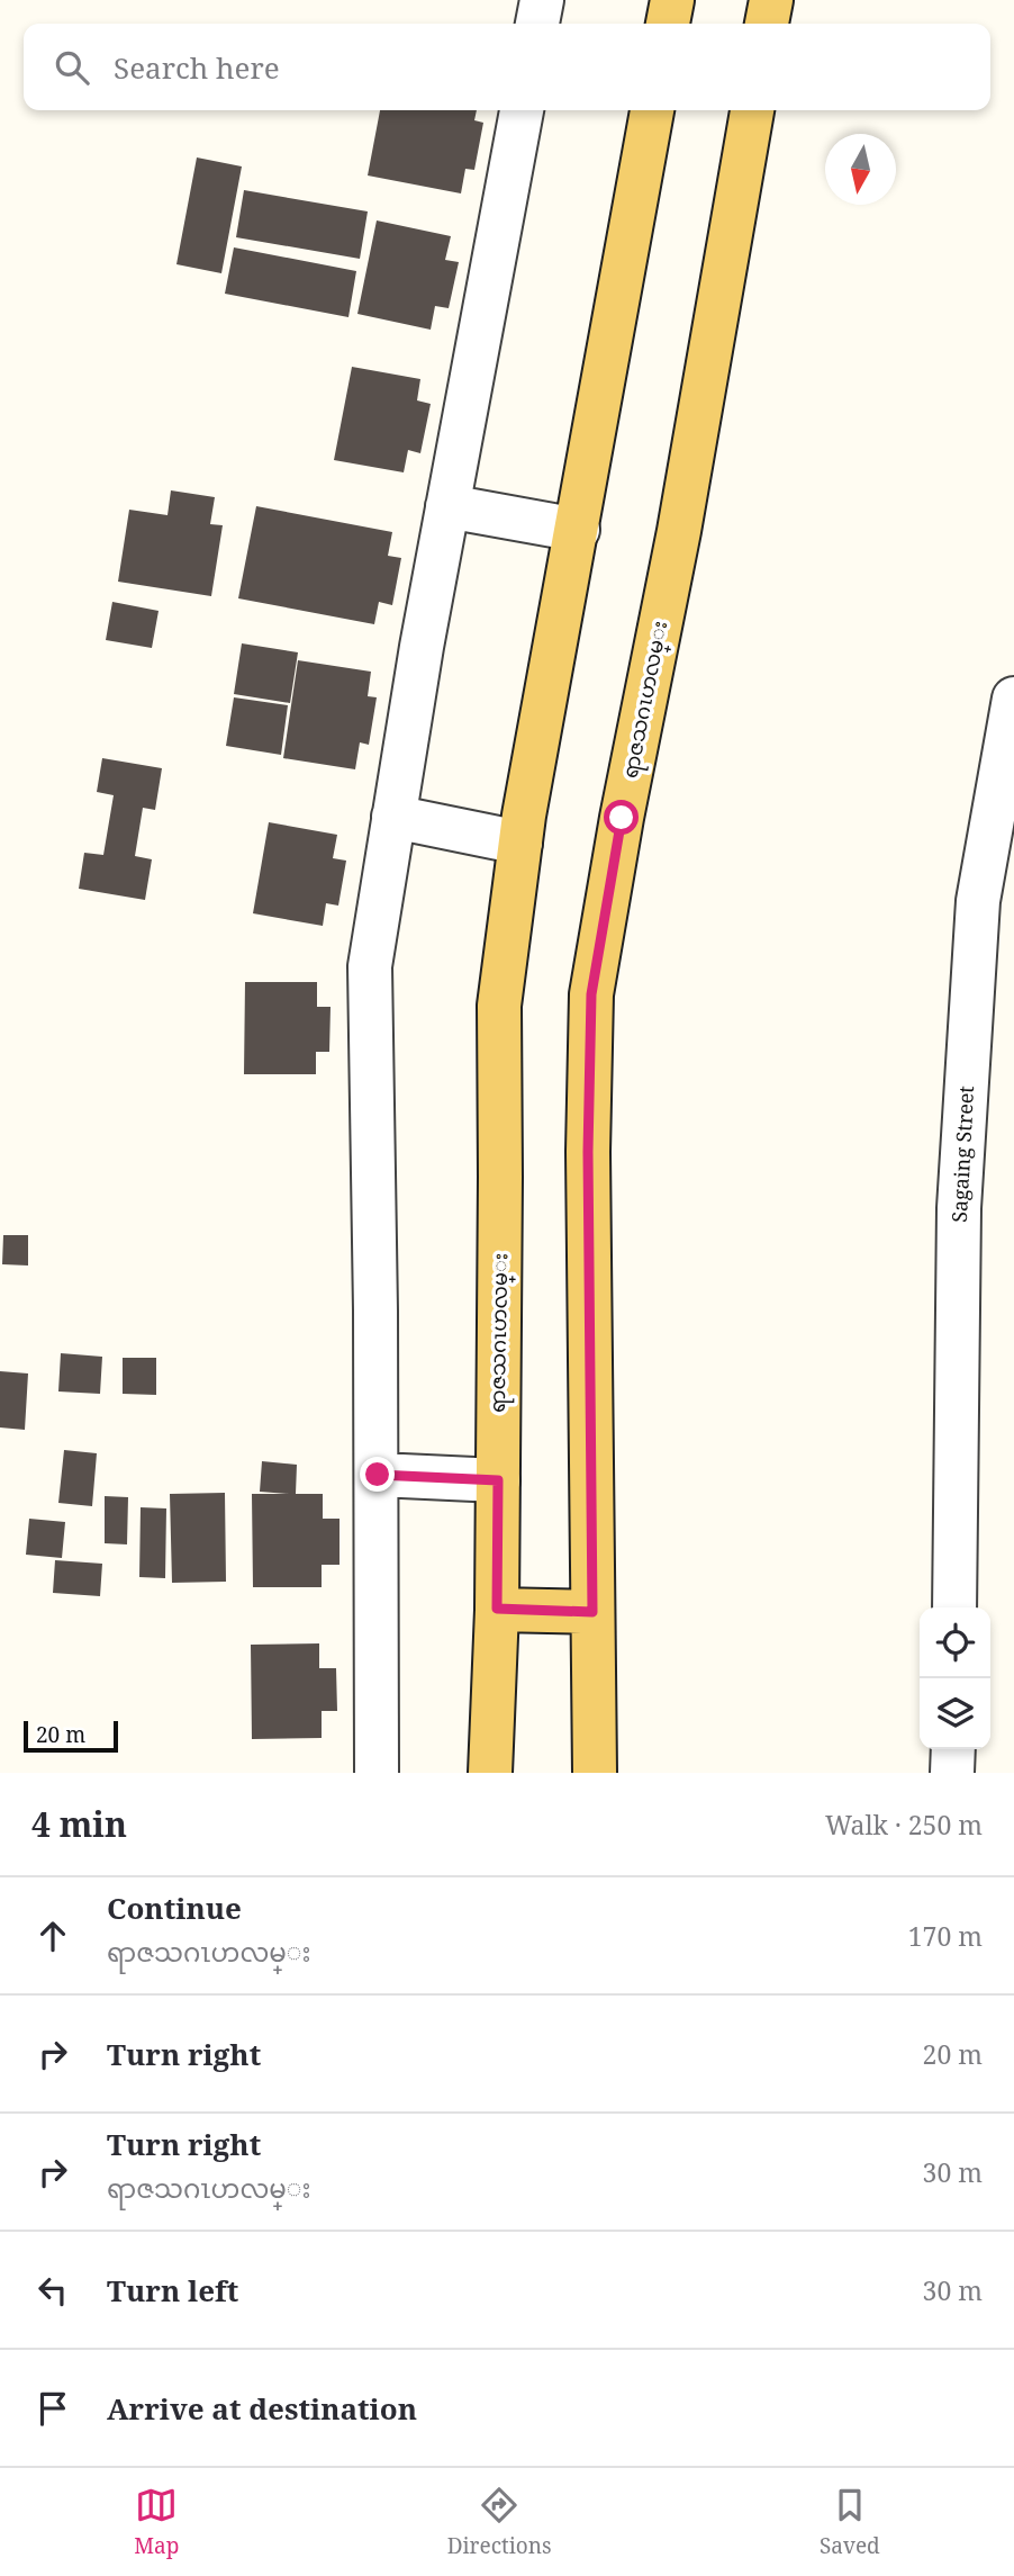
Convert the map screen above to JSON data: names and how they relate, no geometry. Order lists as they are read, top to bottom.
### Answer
{
  "streets": {
    "main road": ["ရာဇသဂၤဟလမ္း"],
    "street": ["Sagaing Street"]
  },
  "scale_bar": "20 m",
  "north": "bottom",
  "page": {
    "search": "Search here",
    "scale": "20 m",
    "heading": ["4 min", "Walk · 250 m"],
    "list": [
      ["Continue", "ရာဇသဂၤဟလမ္း", "170 m"],
      ["Turn right", "20 m"],
      ["Turn right", "ရာဇသဂၤဟလမ္း", "30 m"],
      ["Turn left", "30 m"],
      "Arrive at destination"
    ],
    "nav": ["Map", "Directions", "Saved"]
  }
}
